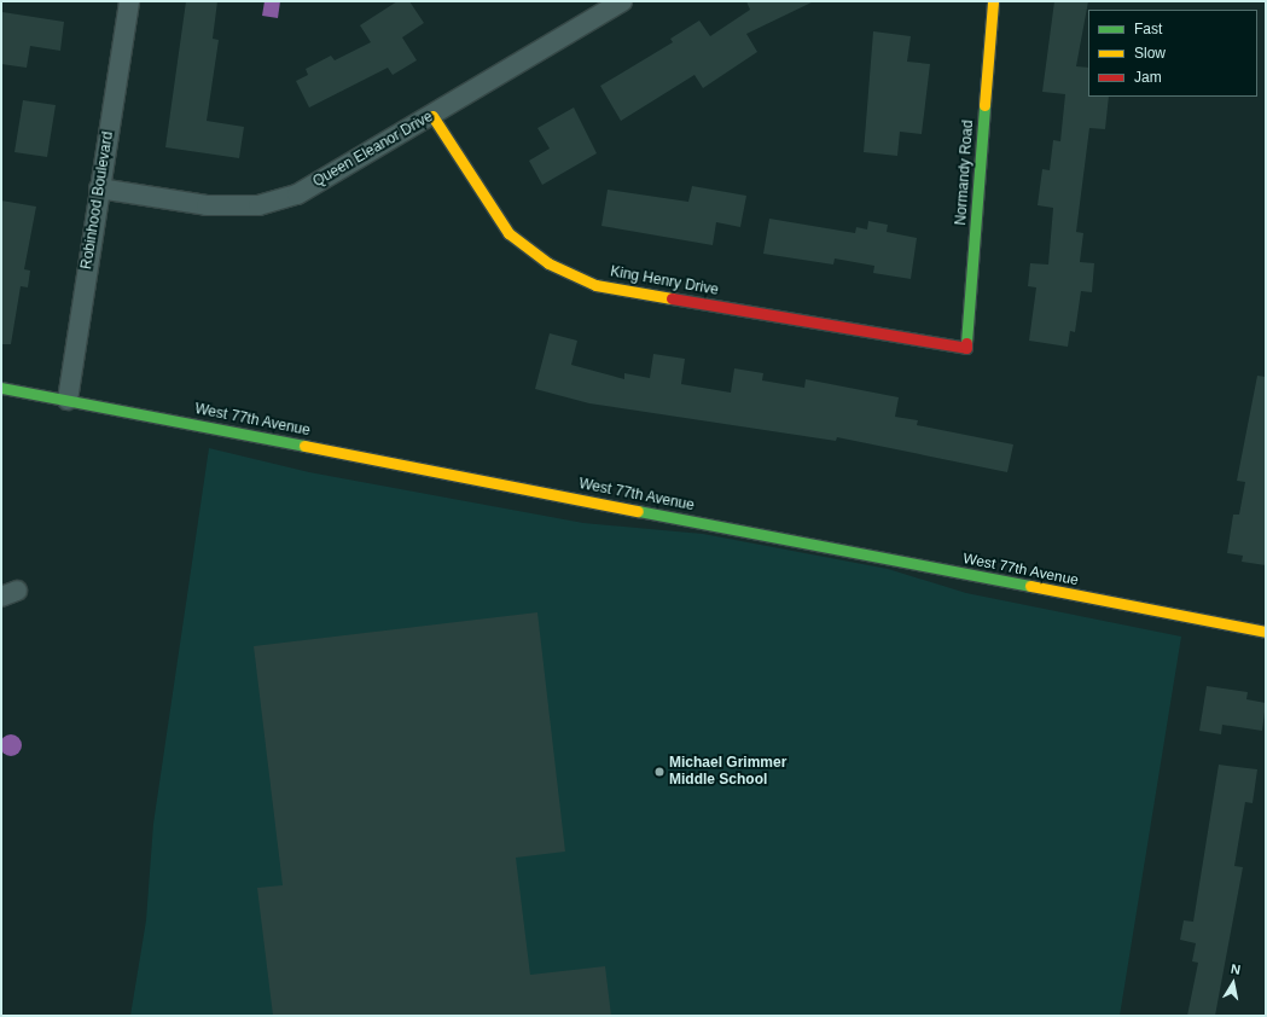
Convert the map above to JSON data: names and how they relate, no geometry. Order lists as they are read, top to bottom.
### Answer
{
  "streets": {
    "street": [
      "Queen Eleanor Drive",
      "Normandy Road",
      "Robinhood Boulevard",
      "King Henry Drive",
      "West 77th Avenue"
    ]
  },
  "crossings": [
    ["Queen Eleanor Drive", "Robinhood Boulevard"],
    ["Queen Eleanor Drive", "King Henry Drive"],
    ["Normandy Road", "King Henry Drive"],
    ["Robinhood Boulevard", "West 77th Avenue"]
  ],
  "places": ["Michael Grimmer Middle School"],
  "legend": ["Fast", "Slow", "Jam"],
  "north": "top"
}
